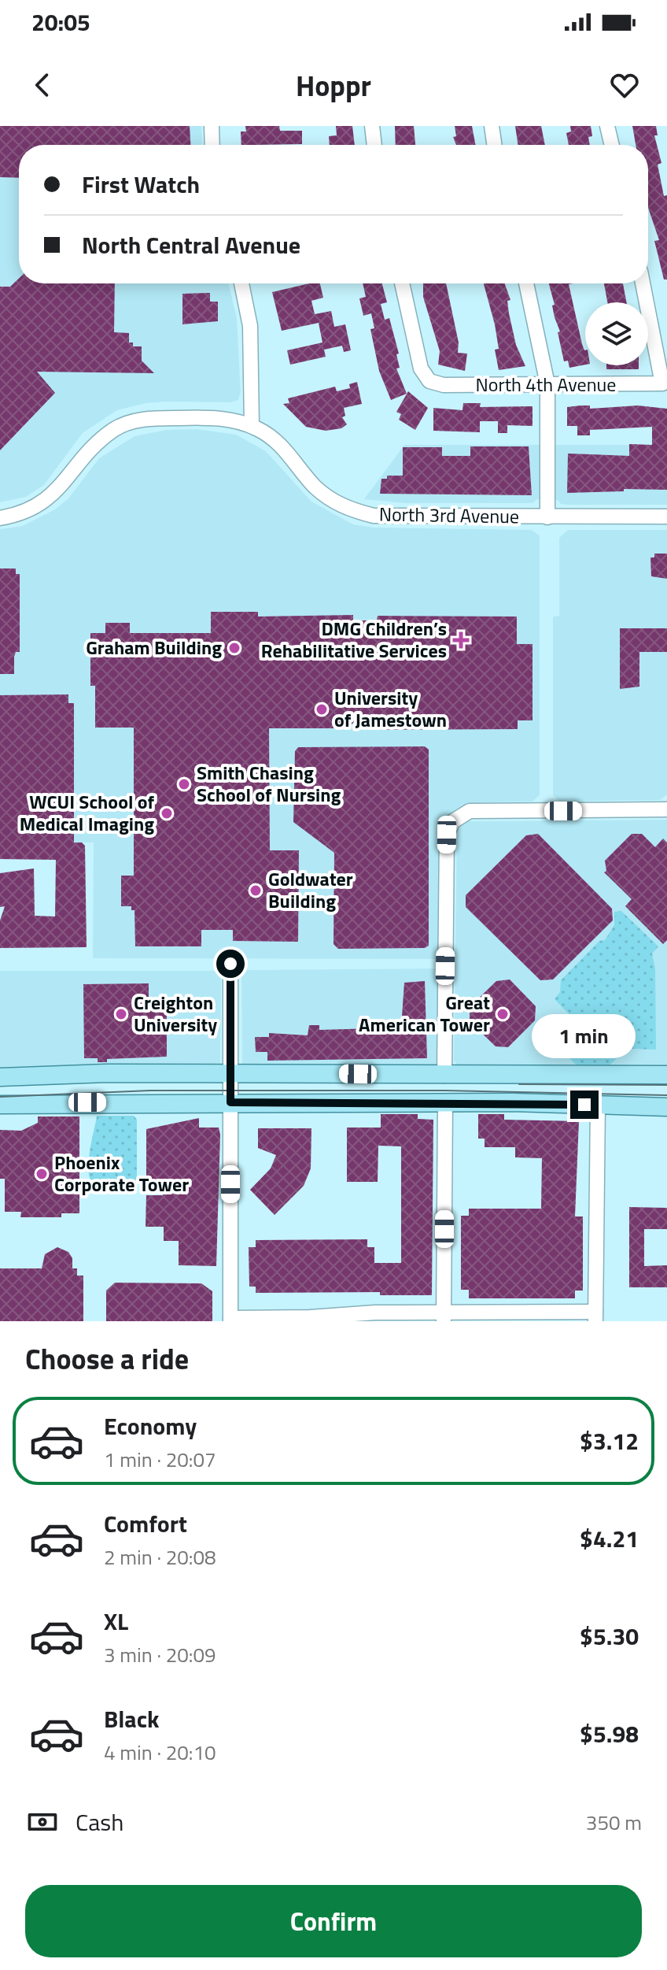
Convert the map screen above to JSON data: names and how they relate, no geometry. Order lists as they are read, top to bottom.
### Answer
{
  "streets": {
    "street": ["North 4th Avenue", "North 3rd Avenue"]
  },
  "places": {
    "health": ["DMG Children’s Rehabilitative Services"],
    "other": [
      "Graham Building",
      "University of Jamestown",
      "Smith Chasing School of Nursing",
      "WCUI School of Medical Imaging",
      "Goldwater Building",
      "Creighton University",
      "Great American Tower",
      "Phoenix Corporate Tower"
    ]
  },
  "page": {
    "status": "20:05",
    "header": "Hoppr",
    "banner": ["First Watch", "North Central Avenue"],
    "bubble": "1 min",
    "heading": "Choose a ride",
    "list": [
      {
        "name": "Economy",
        "note": "1 min · 20:07",
        "value": "$3.12"
      },
      {
        "name": "Comfort",
        "note": "2 min · 20:08",
        "value": "$4.21"
      },
      {
        "name": "XL",
        "note": "3 min · 20:09",
        "value": "$5.30"
      },
      {
        "name": "Black",
        "note": "4 min · 20:10",
        "value": "$5.98"
      }
    ],
    "pay": ["Cash", "350 m"],
    "buttons": "Confirm"
  }
}
